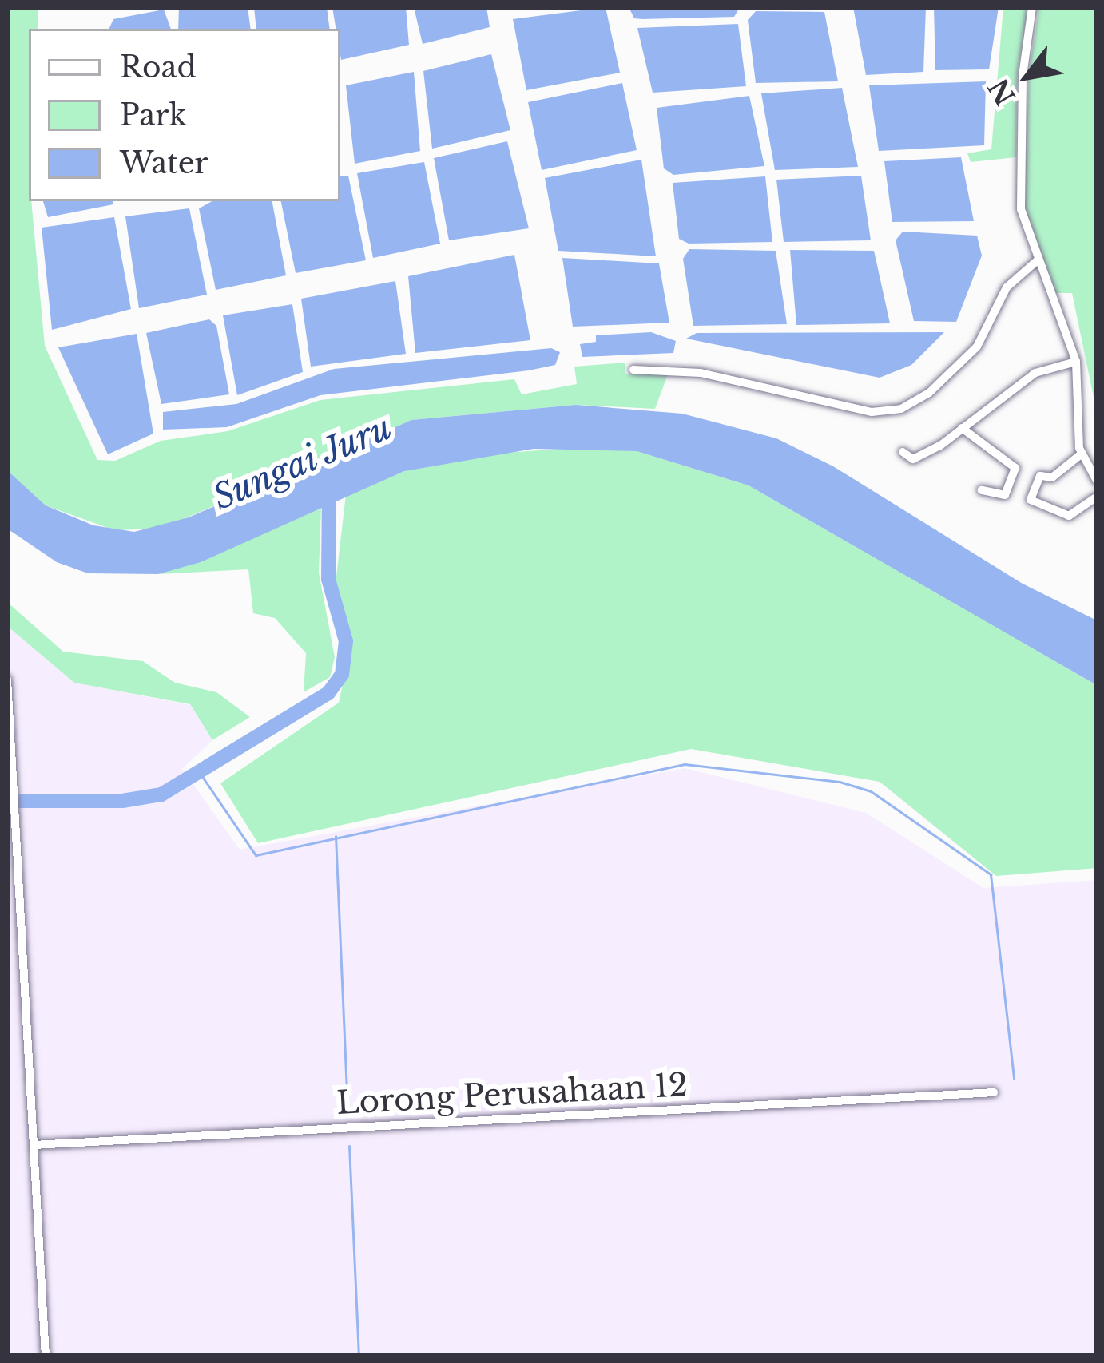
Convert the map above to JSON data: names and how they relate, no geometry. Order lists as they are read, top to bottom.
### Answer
{
  "streets": {
    "street": ["Lorong Perusahaan 12"]
  },
  "water": ["Sungai Juru"],
  "legend": ["Road", "Park", "Water"],
  "north": "bottom left"
}
